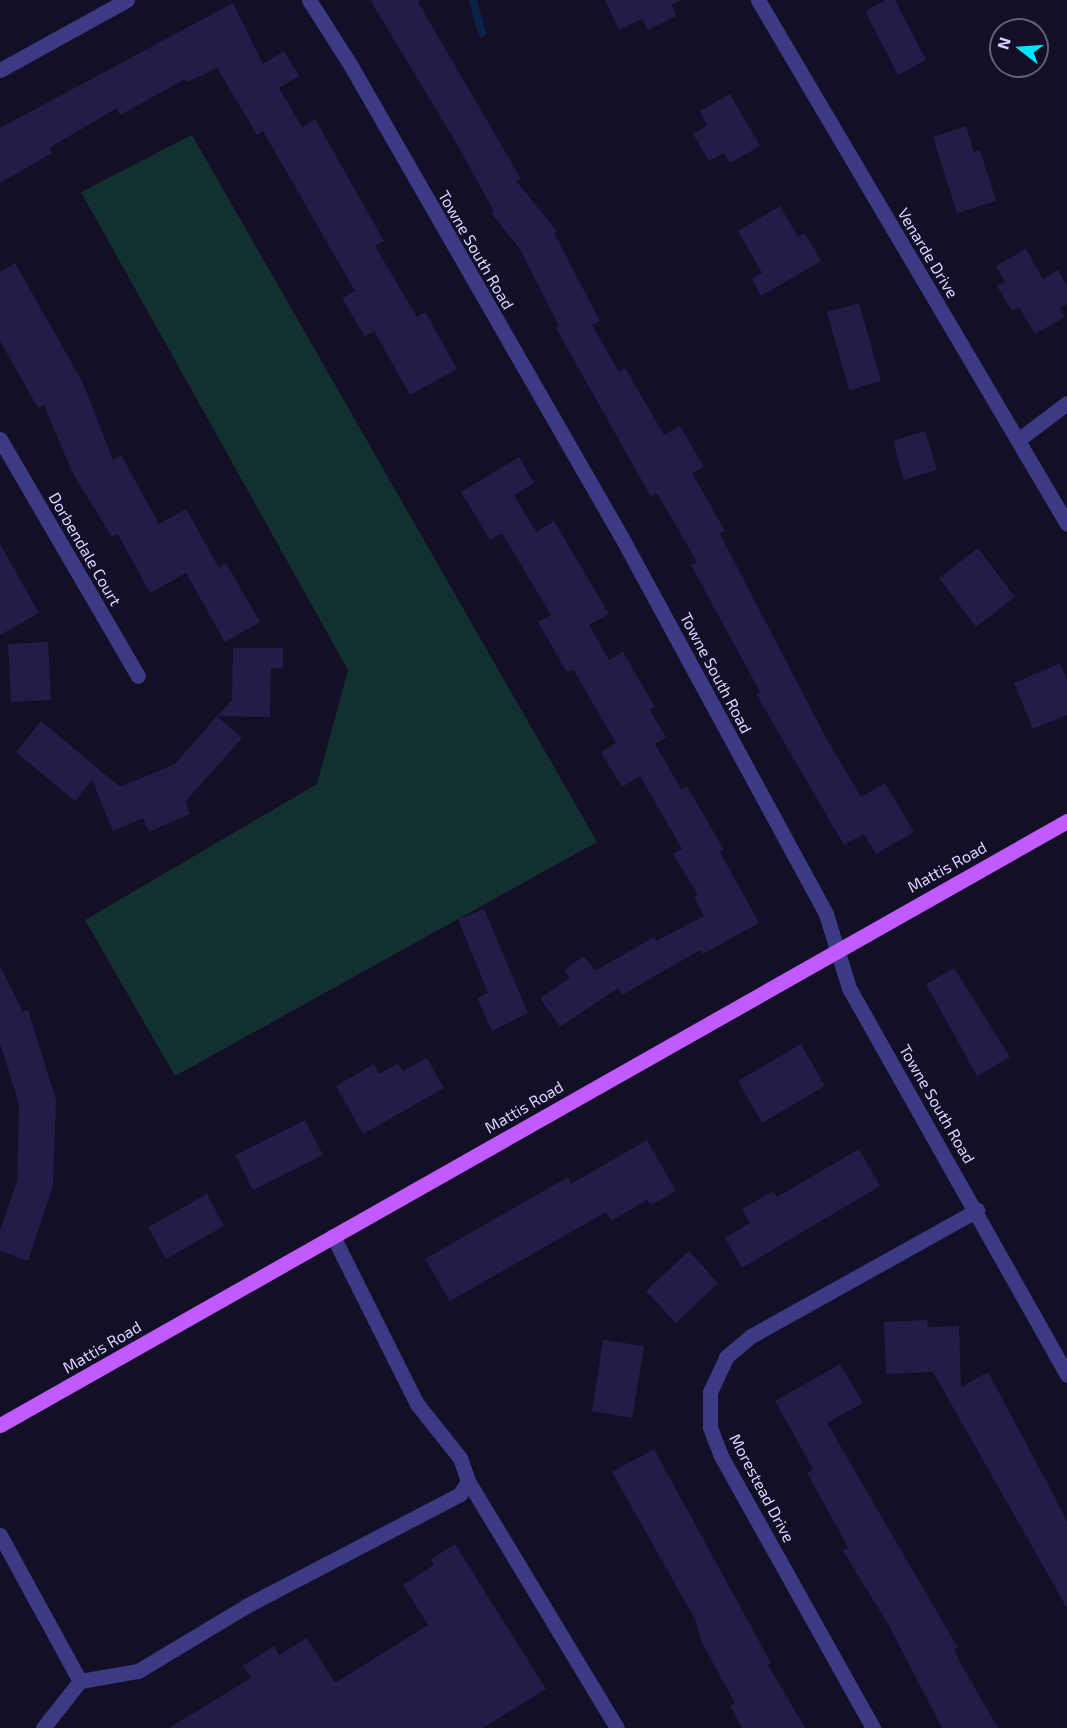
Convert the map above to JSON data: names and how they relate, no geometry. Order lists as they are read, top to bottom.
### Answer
{
  "streets": {
    "main road": ["Mattis Road"],
    "street": [
      "Towne South Road",
      "Venarde Drive",
      "Dorbendale Court",
      "Morestead Drive"
    ]
  },
  "crossings": [
    ["Towne South Road", "Mattis Road"],
    ["Towne South Road", "Morestead Drive"]
  ],
  "north": "left"
}
